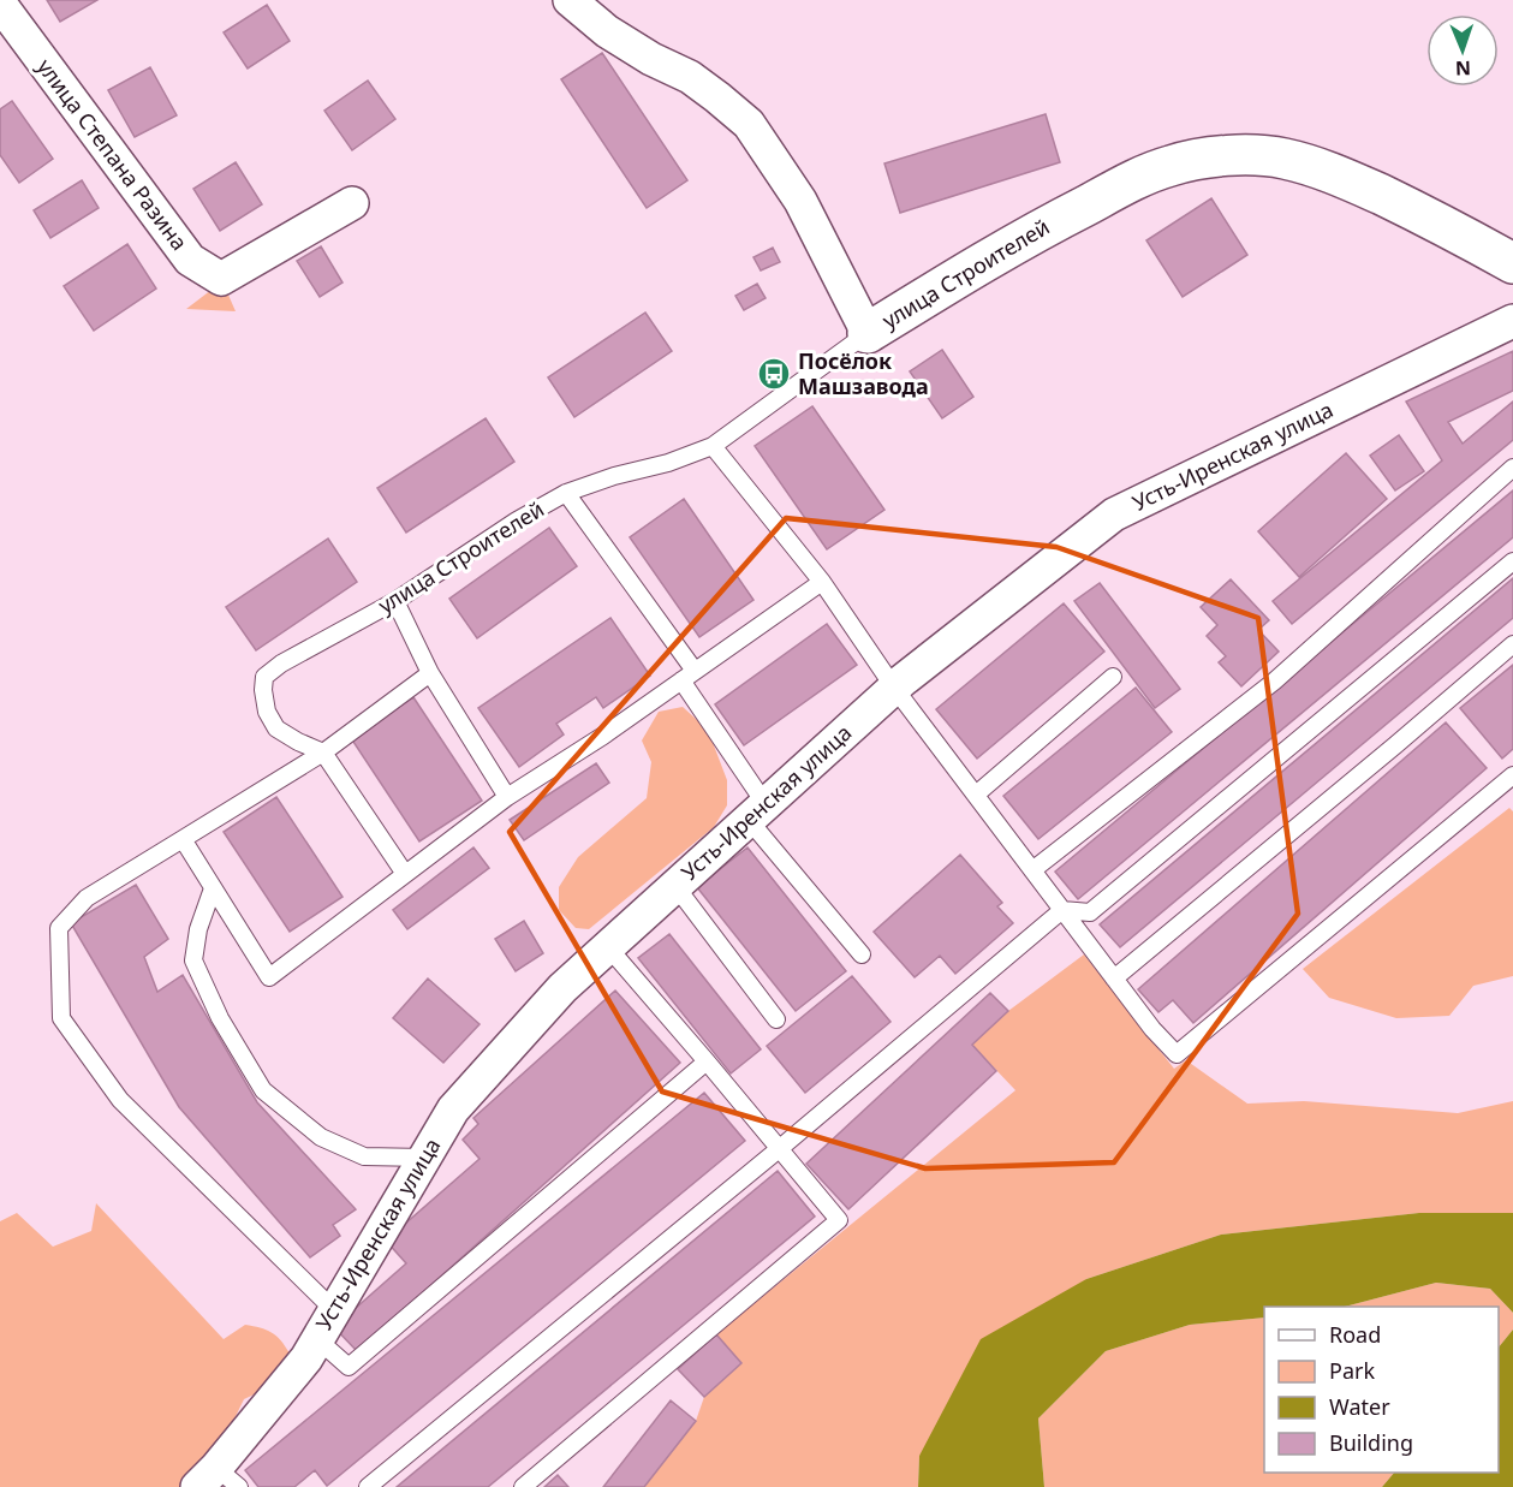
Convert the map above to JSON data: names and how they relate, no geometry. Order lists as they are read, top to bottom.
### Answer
{
  "streets": {
    "street": ["улица Степана Разина", "улица Строителей", "Усть-Иренская улица"]
  },
  "places": {
    "bus stop": ["Посёлок Машзавода"]
  },
  "legend": [
    "Road",
    "Park",
    "Water",
    "Building"
  ],
  "north": "bottom"
}
